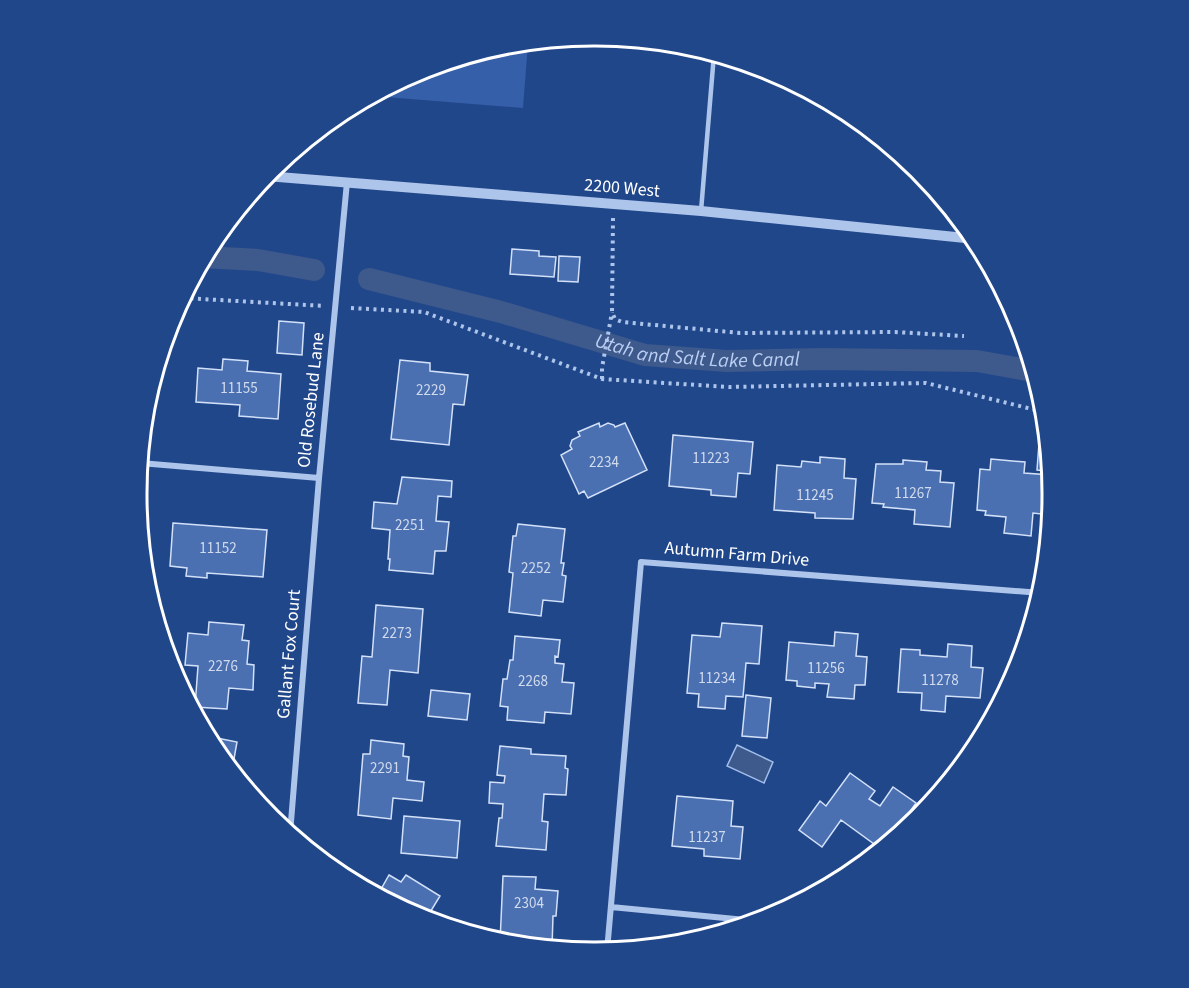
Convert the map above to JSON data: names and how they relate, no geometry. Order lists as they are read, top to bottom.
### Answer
{
  "streets": {
    "street": [
      "2200 West",
      "Old Rosebud Lane",
      "Autumn Farm Drive",
      "Gallant Fox Court"
    ]
  },
  "crossings": [
    ["2200 West", "Old Rosebud Lane"],
    ["Old Rosebud Lane", "Gallant Fox Court"]
  ],
  "water": ["Utah and Salt Lake Canal"],
  "house_numbers": [
    "11155",
    "2229",
    "11223",
    "2234",
    "11267",
    "11245",
    "2251",
    "11152",
    "2252",
    "2273",
    "2276",
    "11256",
    "11234",
    "11278",
    "2268",
    "2291",
    "11237",
    "2304"
  ]
}
